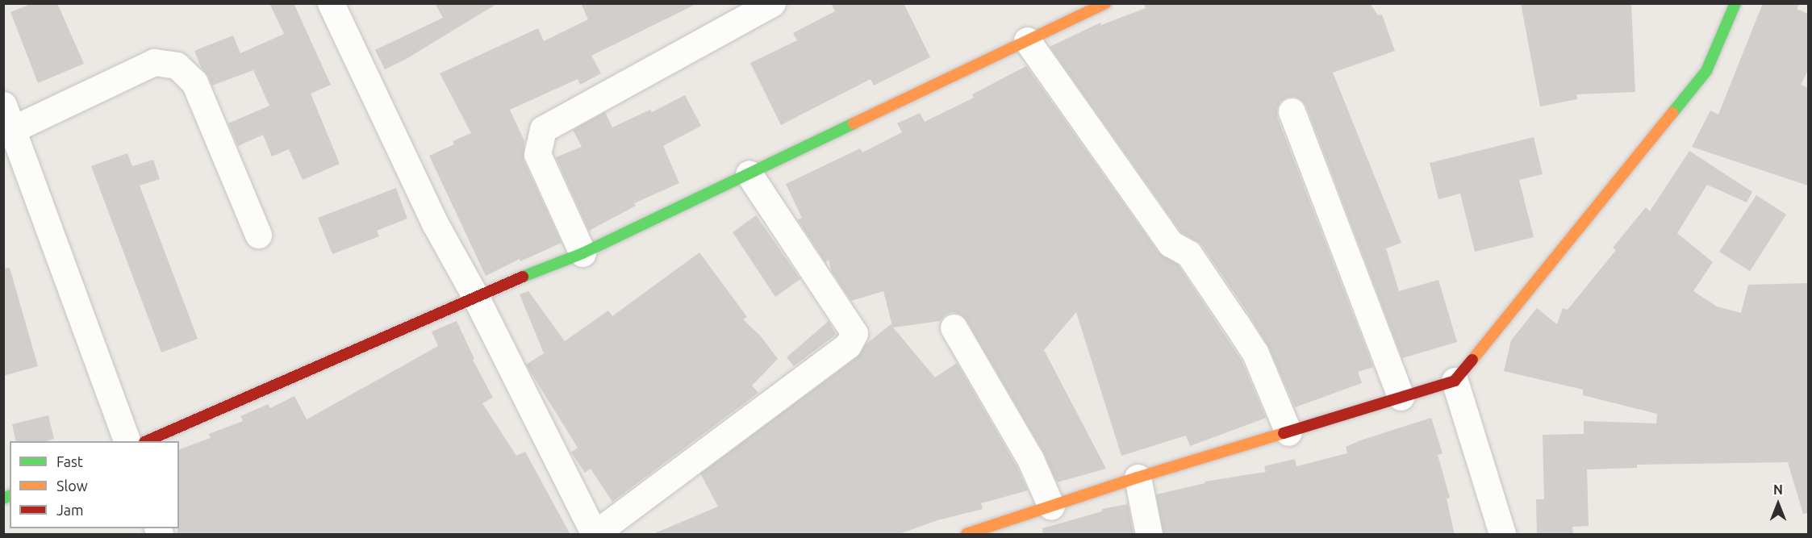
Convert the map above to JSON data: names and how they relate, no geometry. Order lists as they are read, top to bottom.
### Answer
{
  "legend": ["Fast", "Slow", "Jam"],
  "north": "top"
}
